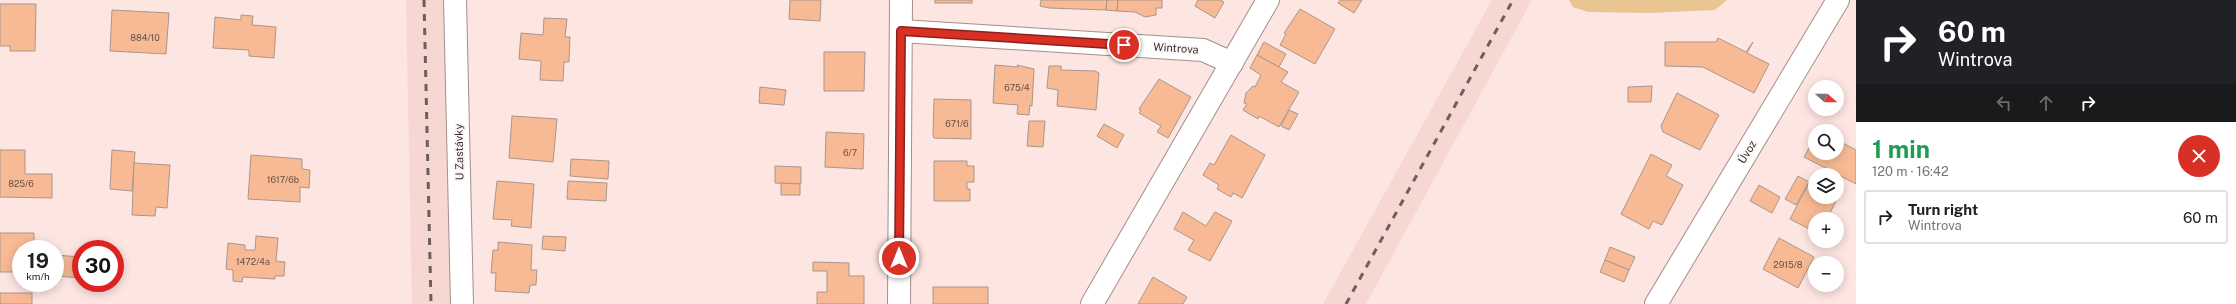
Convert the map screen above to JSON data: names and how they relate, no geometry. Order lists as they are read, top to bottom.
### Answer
{
  "streets": {
    "street": ["Wintrova", "U Zastávky", "Úvoz"]
  },
  "house_numbers": [
    "884/10",
    "675/4",
    "671/6",
    "6/7",
    "1617/6b",
    "825/6",
    "1472/4a",
    "2915/8"
  ],
  "north": "right",
  "page": {
    "turn": ["60 m", "Wintrova"],
    "map_buttons": ["+", "−"],
    "heading": ["1 min", "120 m · 16:42"],
    "list": [
      {
        "name": "Turn right",
        "note": "Wintrova",
        "value": "60 m"
      }
    ],
    "speed": "19 km/h",
    "limit": "30"
  }
}
